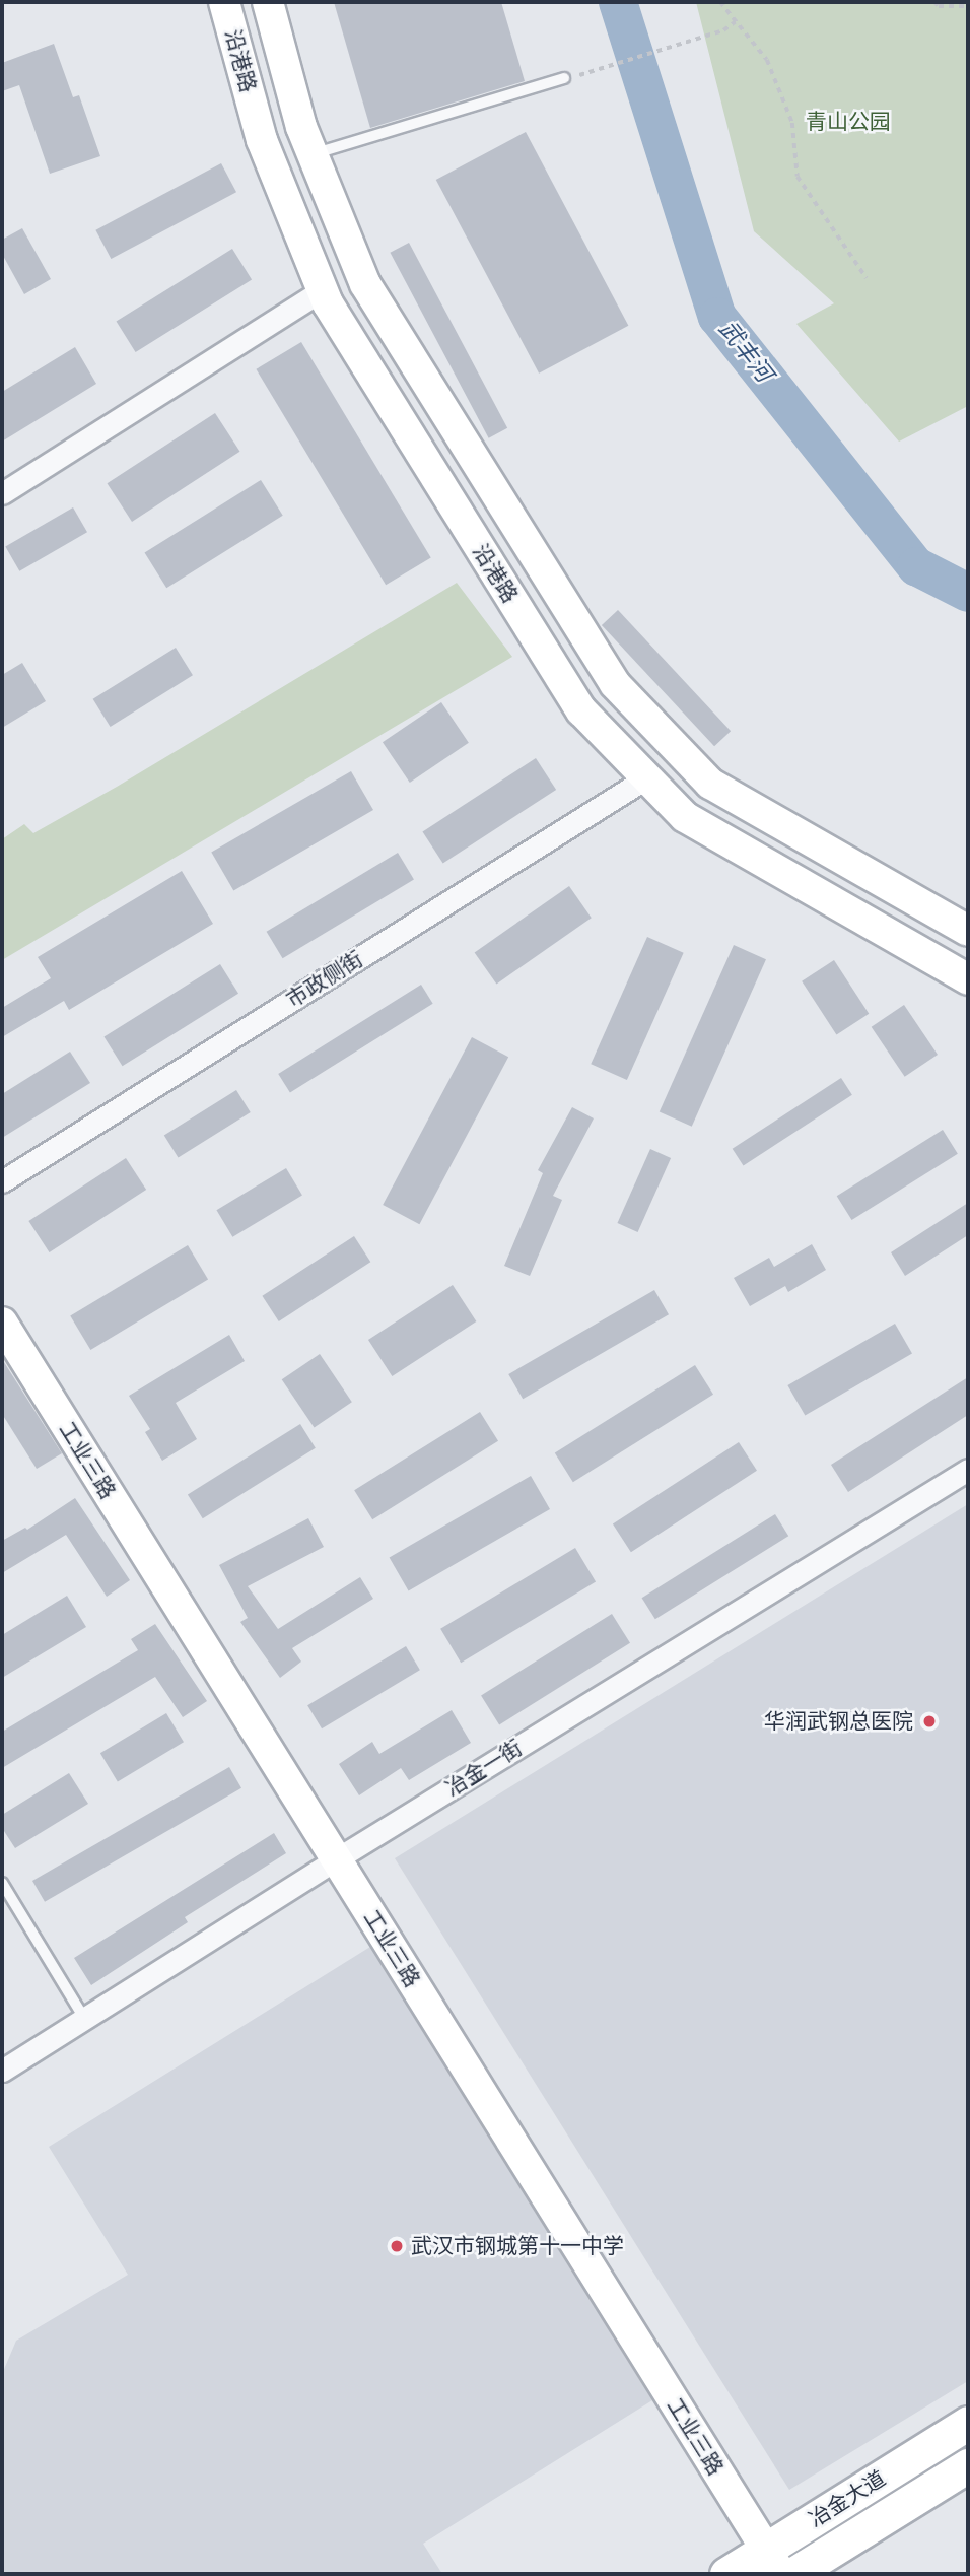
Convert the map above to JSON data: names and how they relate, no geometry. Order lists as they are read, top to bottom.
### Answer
{
  "streets": {
    "main road": ["沿港路", "工业三路", "冶金大道"],
    "street": ["市政侧街", "冶金一街"]
  },
  "crossings": [
    ["沿港路", "市政侧街"],
    ["工业三路", "冶金一街"],
    ["工业三路", "冶金大道"]
  ],
  "water": ["武丰河"],
  "parks": ["青山公园"],
  "places": ["华润武钢总医院", "武汉市钢城第十一中学"]
}
